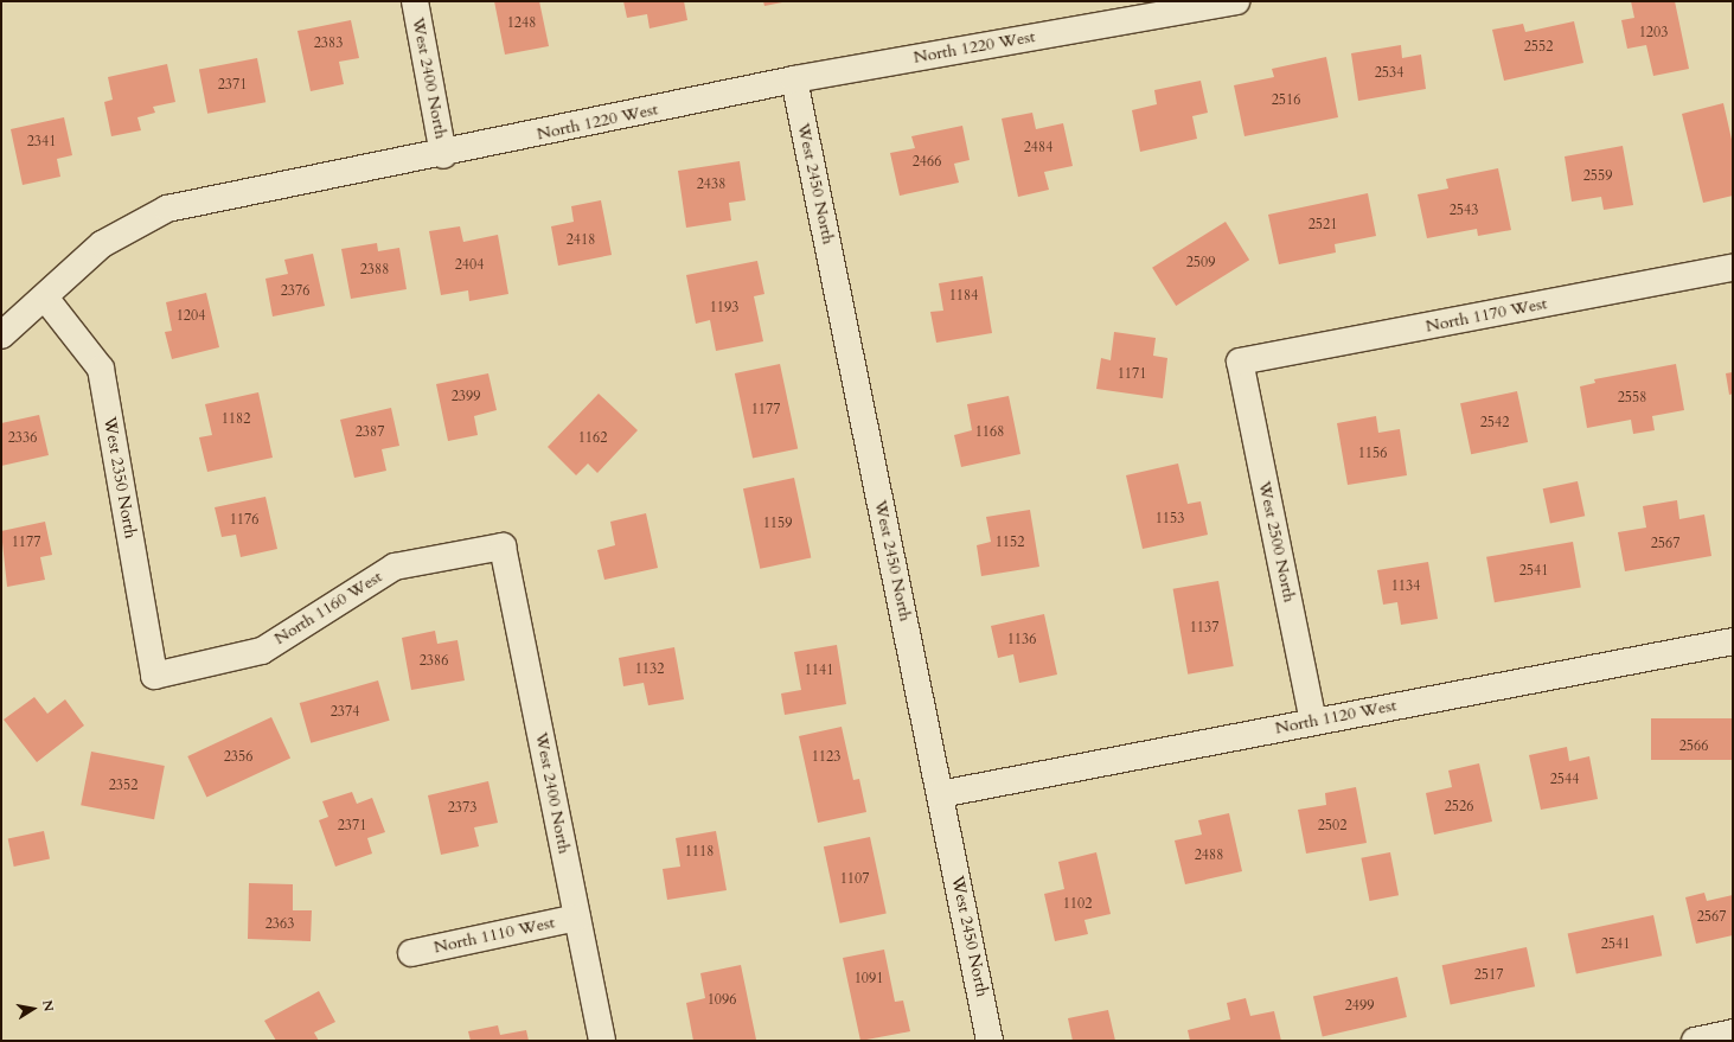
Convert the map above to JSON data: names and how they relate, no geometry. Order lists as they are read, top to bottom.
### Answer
{
  "streets": {
    "street": [
      "North 1220 West",
      "West 2400 North",
      "West 2450 North",
      "North 1170 West",
      "West 2350 North",
      "West 2500 North",
      "North 1160 West",
      "North 1120 West",
      "North 1110 West"
    ]
  },
  "crossings": [
    ["North 1220 West", "West 2400 North"],
    ["North 1220 West", "West 2450 North"],
    ["North 1220 West", "West 2350 North"],
    ["West 2400 North", "North 1160 West"],
    ["West 2400 North", "North 1110 West"],
    ["West 2450 North", "North 1120 West"],
    ["North 1170 West", "West 2500 North"],
    ["West 2350 North", "North 1160 West"],
    ["West 2500 North", "North 1120 West"]
  ],
  "house_numbers": [
    "1248",
    "1203",
    "2383",
    "2552",
    "2534",
    "2371",
    "2516",
    "2341",
    "2484",
    "2466",
    "2559",
    "2438",
    "2543",
    "2521",
    "2418",
    "2509",
    "2404",
    "2388",
    "2376",
    "1184",
    "1193",
    "1204",
    "1171",
    "2399",
    "2558",
    "1177",
    "1182",
    "2542",
    "2387",
    "1168",
    "2336",
    "1162",
    "1156",
    "1153",
    "1176",
    "1159",
    "1177",
    "1152",
    "2567",
    "2541",
    "1134",
    "1137",
    "1136",
    "2386",
    "1132",
    "1141",
    "2374",
    "2566",
    "2356",
    "1123",
    "2544",
    "2352",
    "2526",
    "2373",
    "2371",
    "2502",
    "1118",
    "2488",
    "1107",
    "1102",
    "2567",
    "2363",
    "2541",
    "2517",
    "1091",
    "1096",
    "2499"
  ],
  "north": "right"
}
